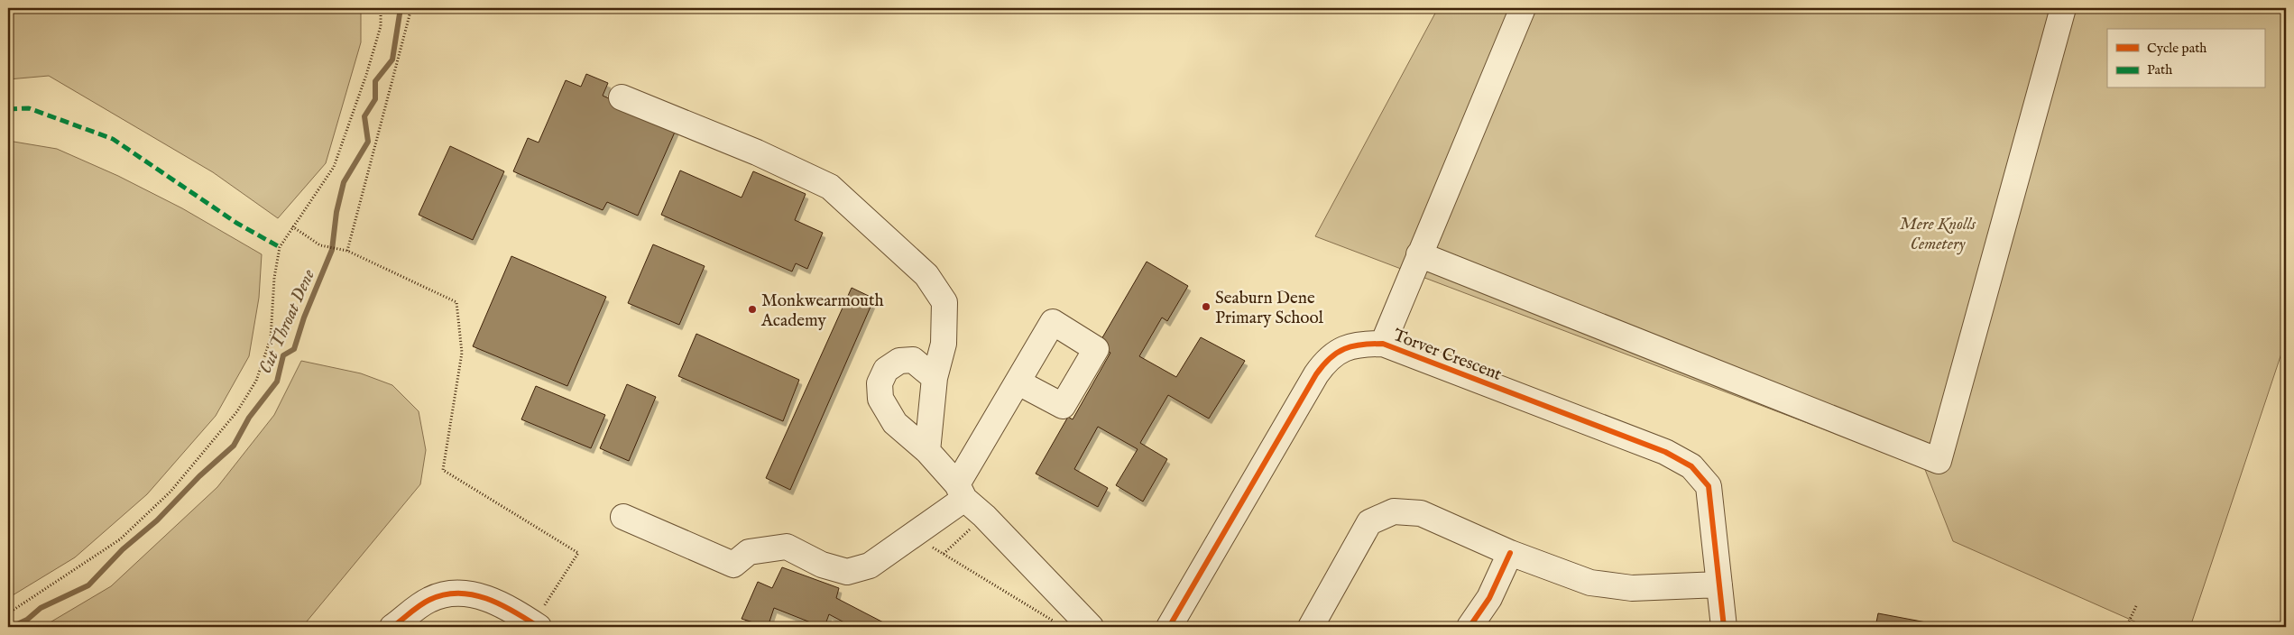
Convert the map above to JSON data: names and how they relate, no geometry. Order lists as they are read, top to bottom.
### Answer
{
  "streets": {
    "street": ["Torver Crescent"]
  },
  "water": ["Cut Throat Dene"],
  "parks": ["Mere Knolls Cemetery"],
  "places": ["Seaburn Dene Primary School", "Monkwearmouth Academy"],
  "legend": ["Cycle path", "Path"]
}
